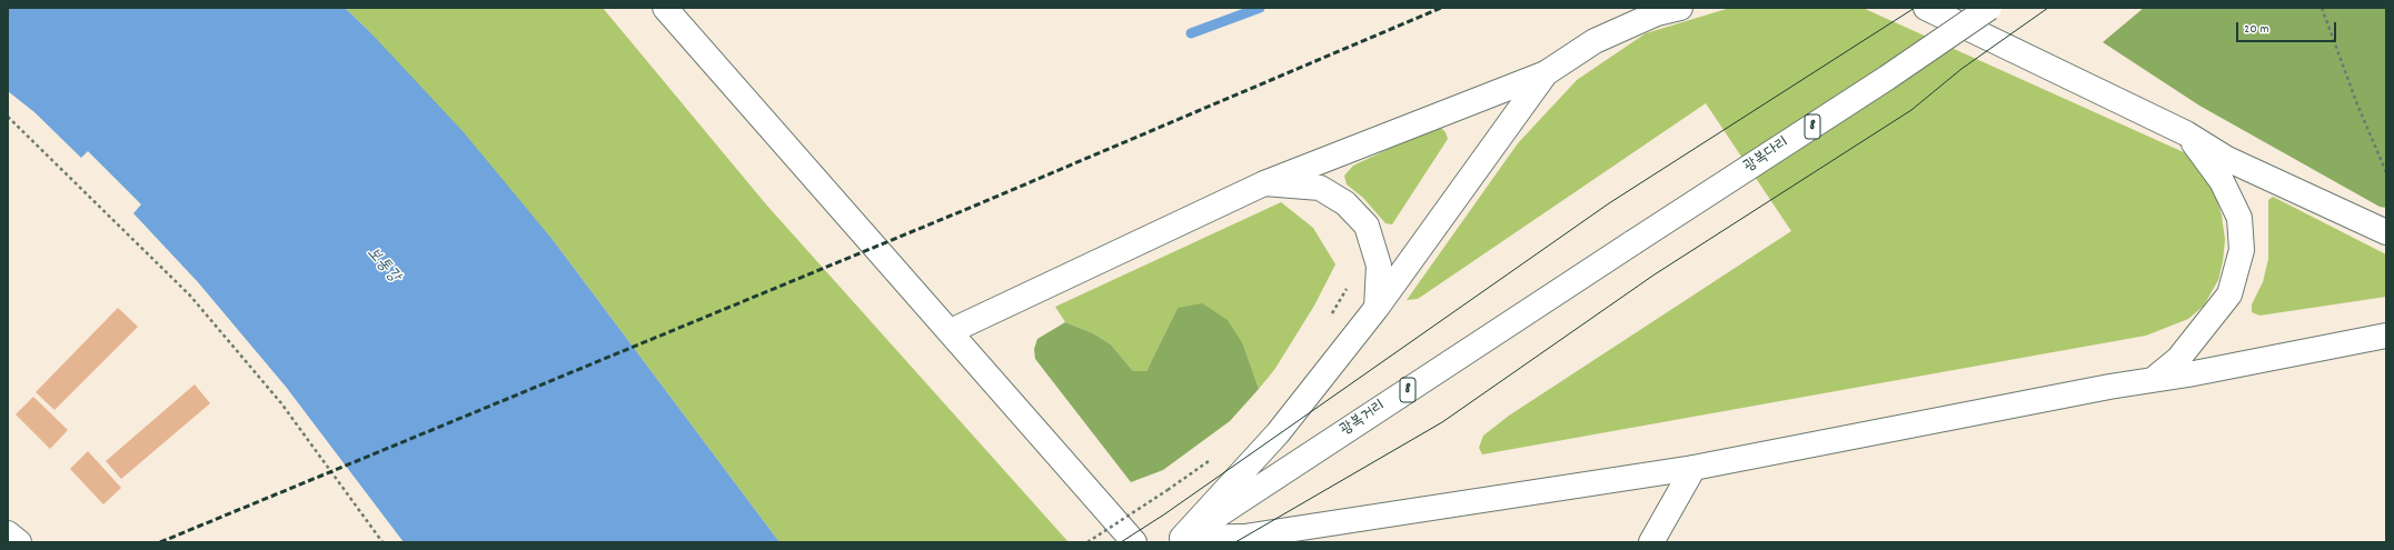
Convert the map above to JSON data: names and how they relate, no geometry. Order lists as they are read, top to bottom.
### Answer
{
  "streets": {
    "main road": ["8", "광복다리", "광복거리"]
  },
  "crossings": [
    ["광복다리", "광복거리"]
  ],
  "water": ["보통강"],
  "scale_bar": "20 m"
}
